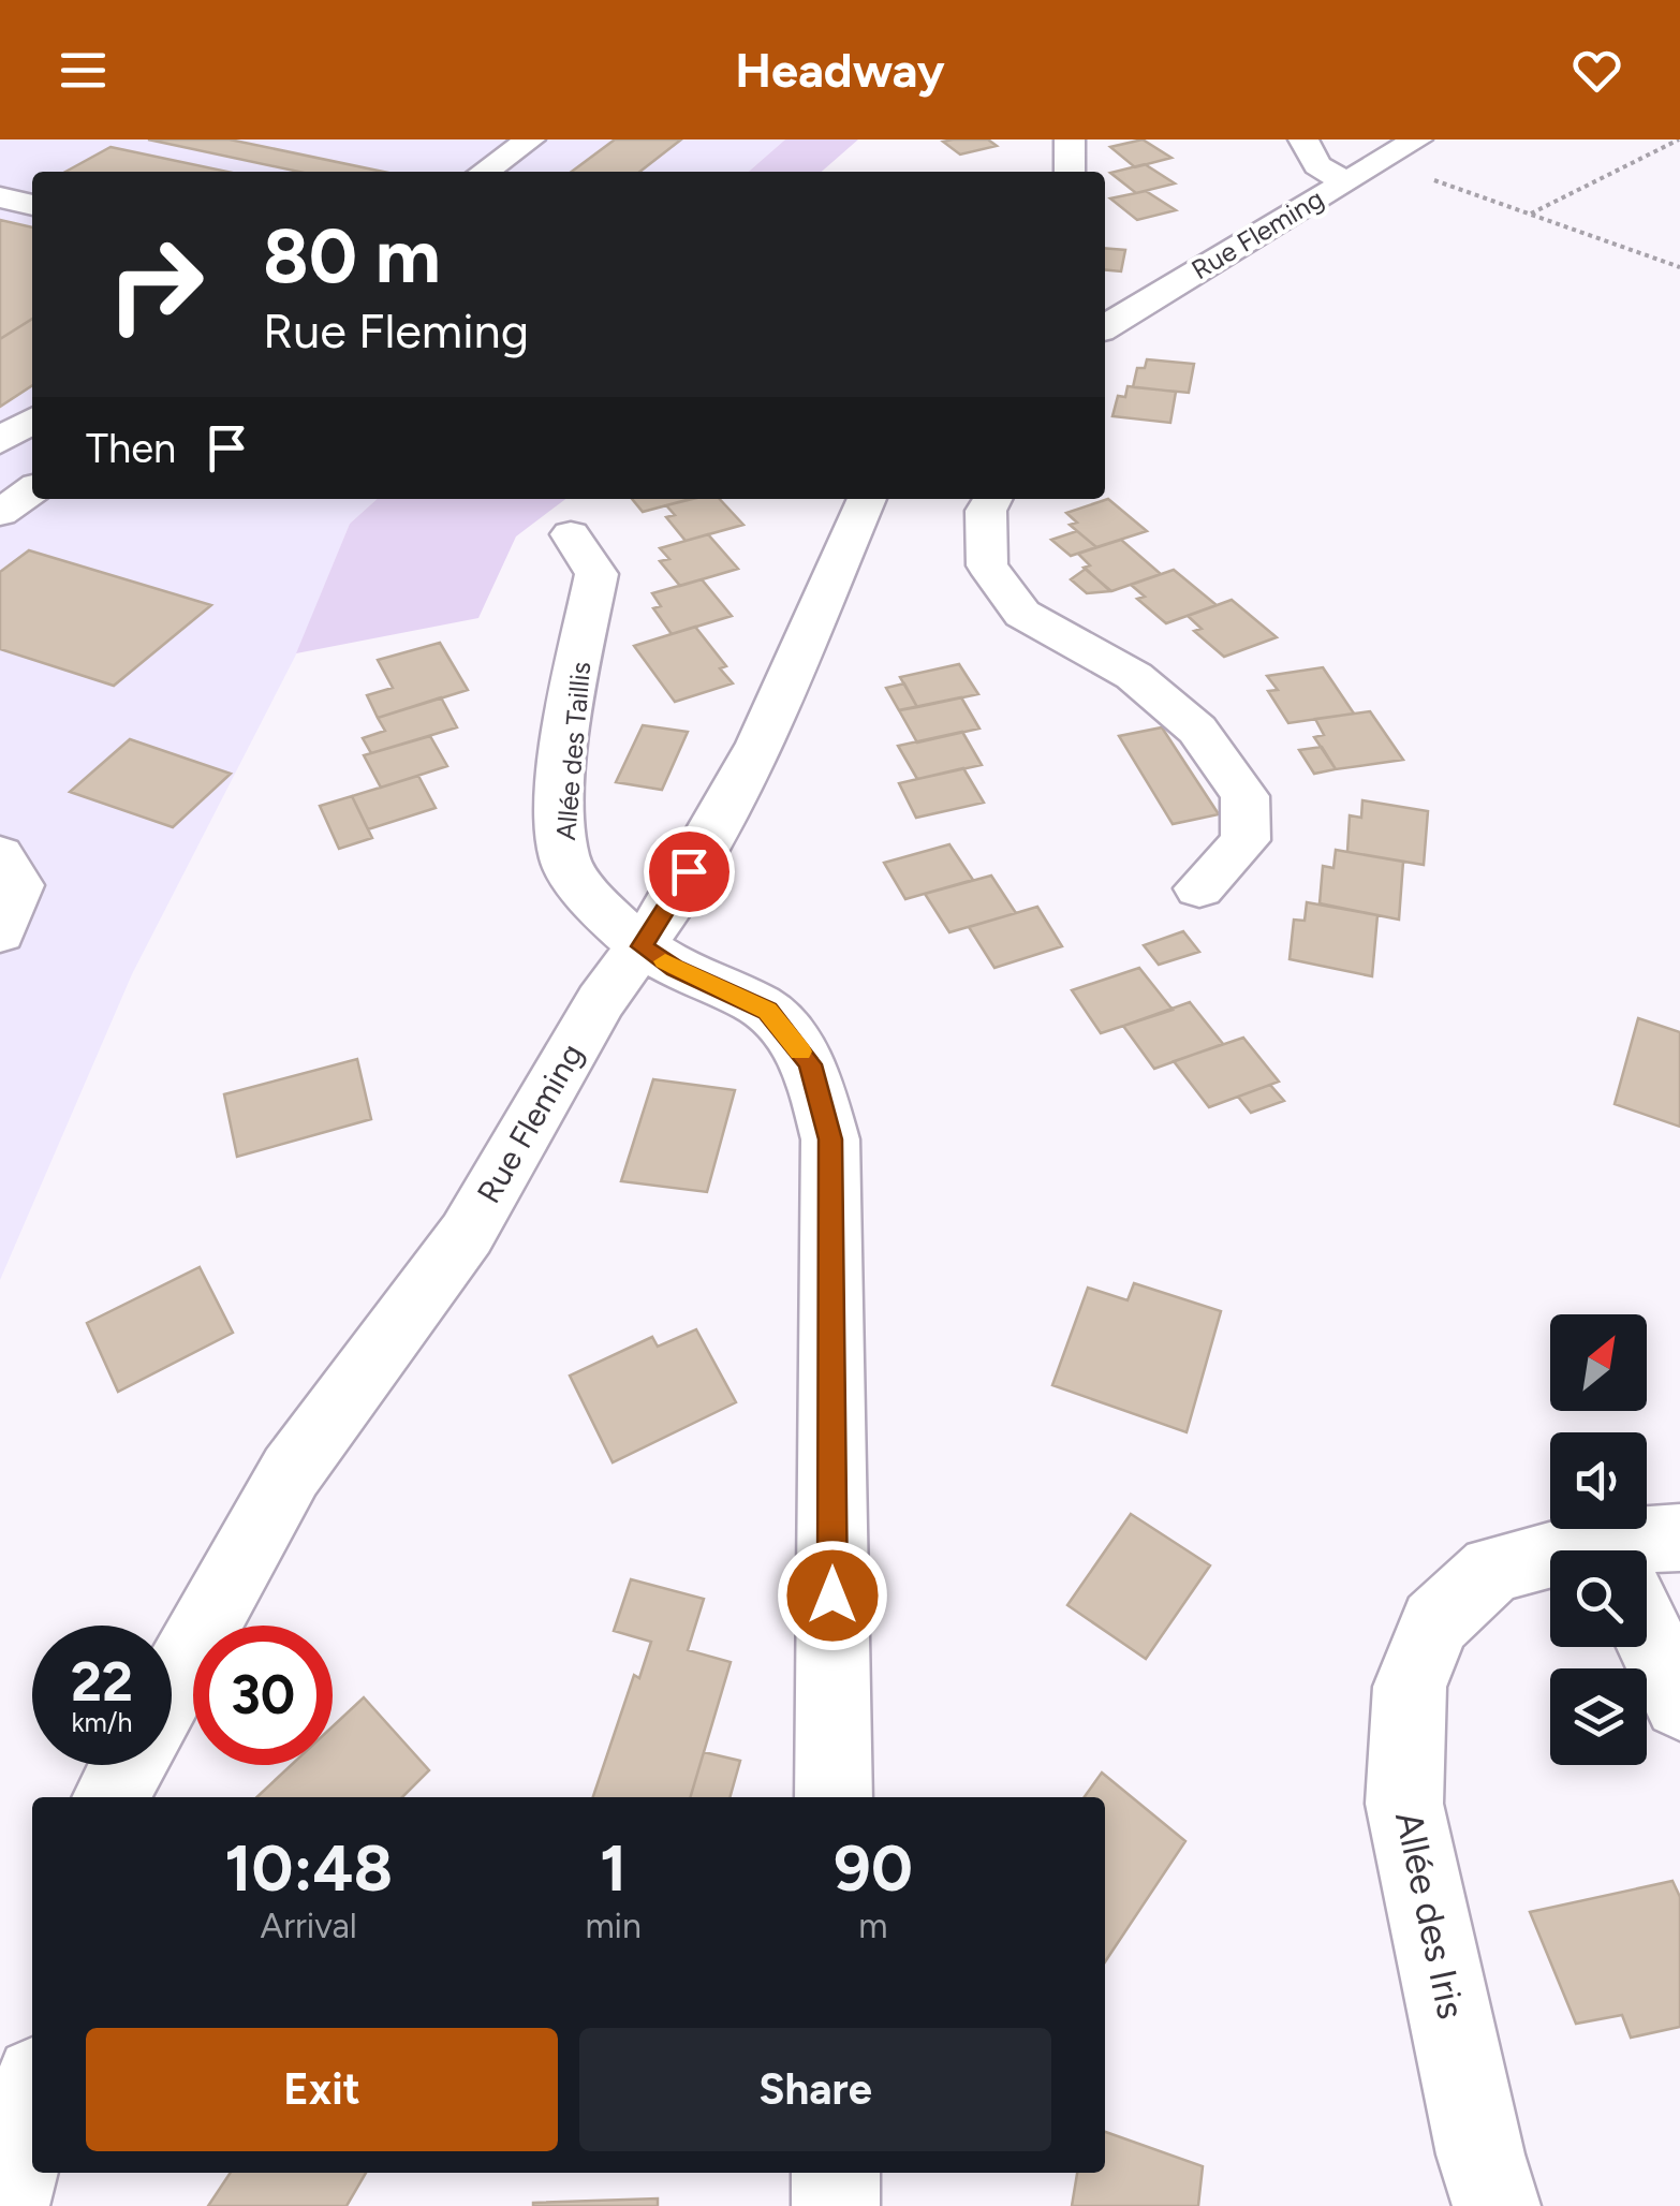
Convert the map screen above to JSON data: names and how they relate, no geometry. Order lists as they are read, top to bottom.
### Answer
{
  "streets": {
    "street": ["Rue Fleming", "Allée des Taillis", "Allée des Iris"]
  },
  "crossings": [
    ["Rue Fleming", "Allée des Taillis"]
  ],
  "north": "top right",
  "page": {
    "header": "Headway",
    "turn": ["80 m", "Rue Fleming"],
    "then": "Then",
    "speed": "22 km/h",
    "limit": "30",
    "eta": [
      "10:48",
      "Arrival",
      "1",
      "min",
      "90",
      "m"
    ],
    "buttons": ["Exit", "Share"]
  }
}
